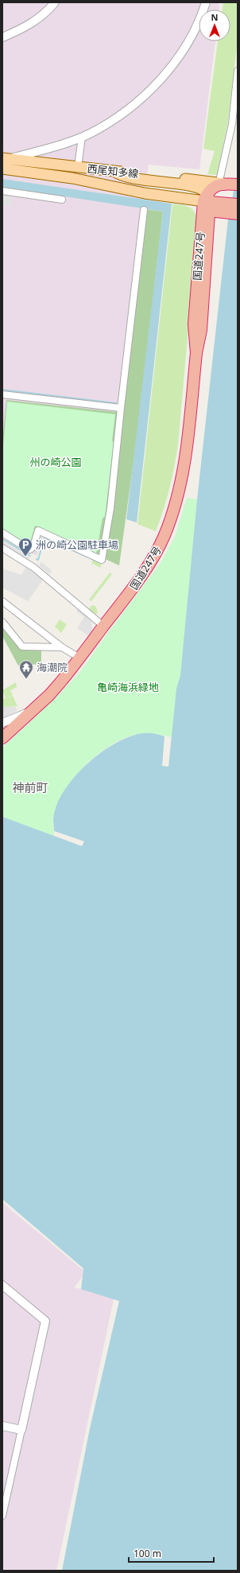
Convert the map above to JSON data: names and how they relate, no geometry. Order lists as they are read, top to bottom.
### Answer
{
  "streets": {
    "highway": ["国道247号"],
    "main road": ["西尾知多線"]
  },
  "crossings": [
    ["西尾知多線", "国道247号"]
  ],
  "districts": ["神前町"],
  "parks": ["州の崎公園", "亀崎海浜緑地"],
  "places": {
    "parking": ["洲の崎公園駐車場"],
    "temple": ["海潮院"]
  },
  "scale_bar": "100 m",
  "north": "top"
}
